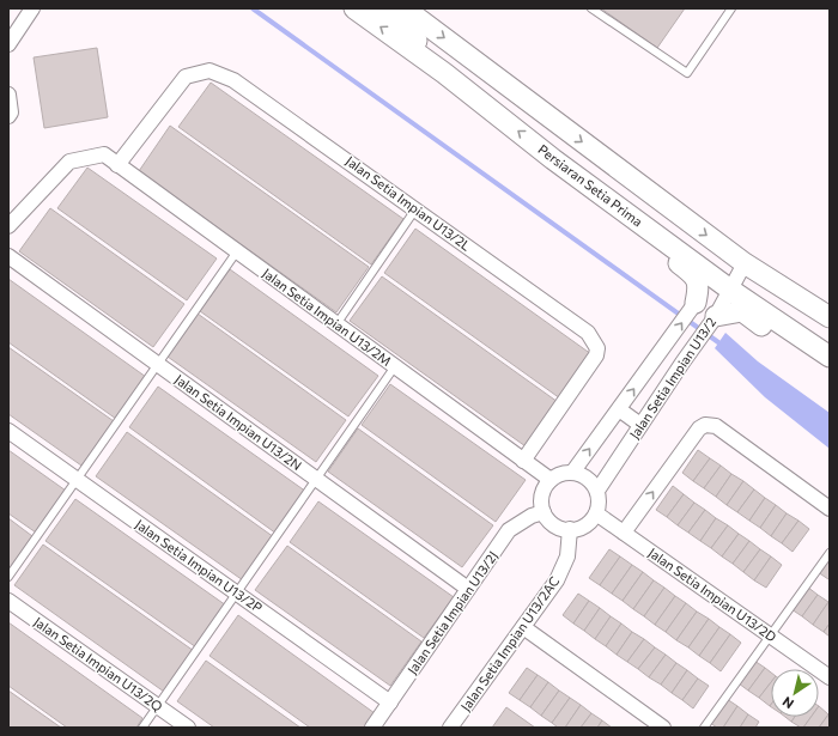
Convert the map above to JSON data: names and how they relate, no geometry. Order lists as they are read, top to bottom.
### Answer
{
  "streets": {
    "street": [
      "Persiaran Setia Prima",
      "Jalan Setia Impian U13/2L",
      "Jalan Setia Impian U13/2M",
      "Jalan Setia Impian U13/2",
      "Jalan Setia Impian U13/2N",
      "Jalan Setia Impian U13/2P",
      "Jalan Setia Impian U13/2D",
      "Jalan Setia Impian U13/2J",
      "Jalan Setia Impian U13/2AC",
      "Jalan Setia Impian U13/2Q"
    ]
  },
  "crossings": [
    ["Persiaran Setia Prima", "Jalan Setia Impian U13/2"],
    ["Jalan Setia Impian U13/2L", "Jalan Setia Impian U13/2M"],
    ["Jalan Setia Impian U13/2M", "Jalan Setia Impian U13/2"],
    ["Jalan Setia Impian U13/2M", "Jalan Setia Impian U13/2D"],
    ["Jalan Setia Impian U13/2M", "Jalan Setia Impian U13/2J"],
    ["Jalan Setia Impian U13/2M", "Jalan Setia Impian U13/2AC"],
    ["Jalan Setia Impian U13/2", "Jalan Setia Impian U13/2D"],
    ["Jalan Setia Impian U13/2", "Jalan Setia Impian U13/2J"],
    ["Jalan Setia Impian U13/2", "Jalan Setia Impian U13/2AC"],
    ["Jalan Setia Impian U13/2N", "Jalan Setia Impian U13/2J"],
    ["Jalan Setia Impian U13/2P", "Jalan Setia Impian U13/2J"],
    ["Jalan Setia Impian U13/2D", "Jalan Setia Impian U13/2J"],
    ["Jalan Setia Impian U13/2D", "Jalan Setia Impian U13/2AC"],
    ["Jalan Setia Impian U13/2J", "Jalan Setia Impian U13/2AC"]
  ],
  "north": "bottom left"
}
